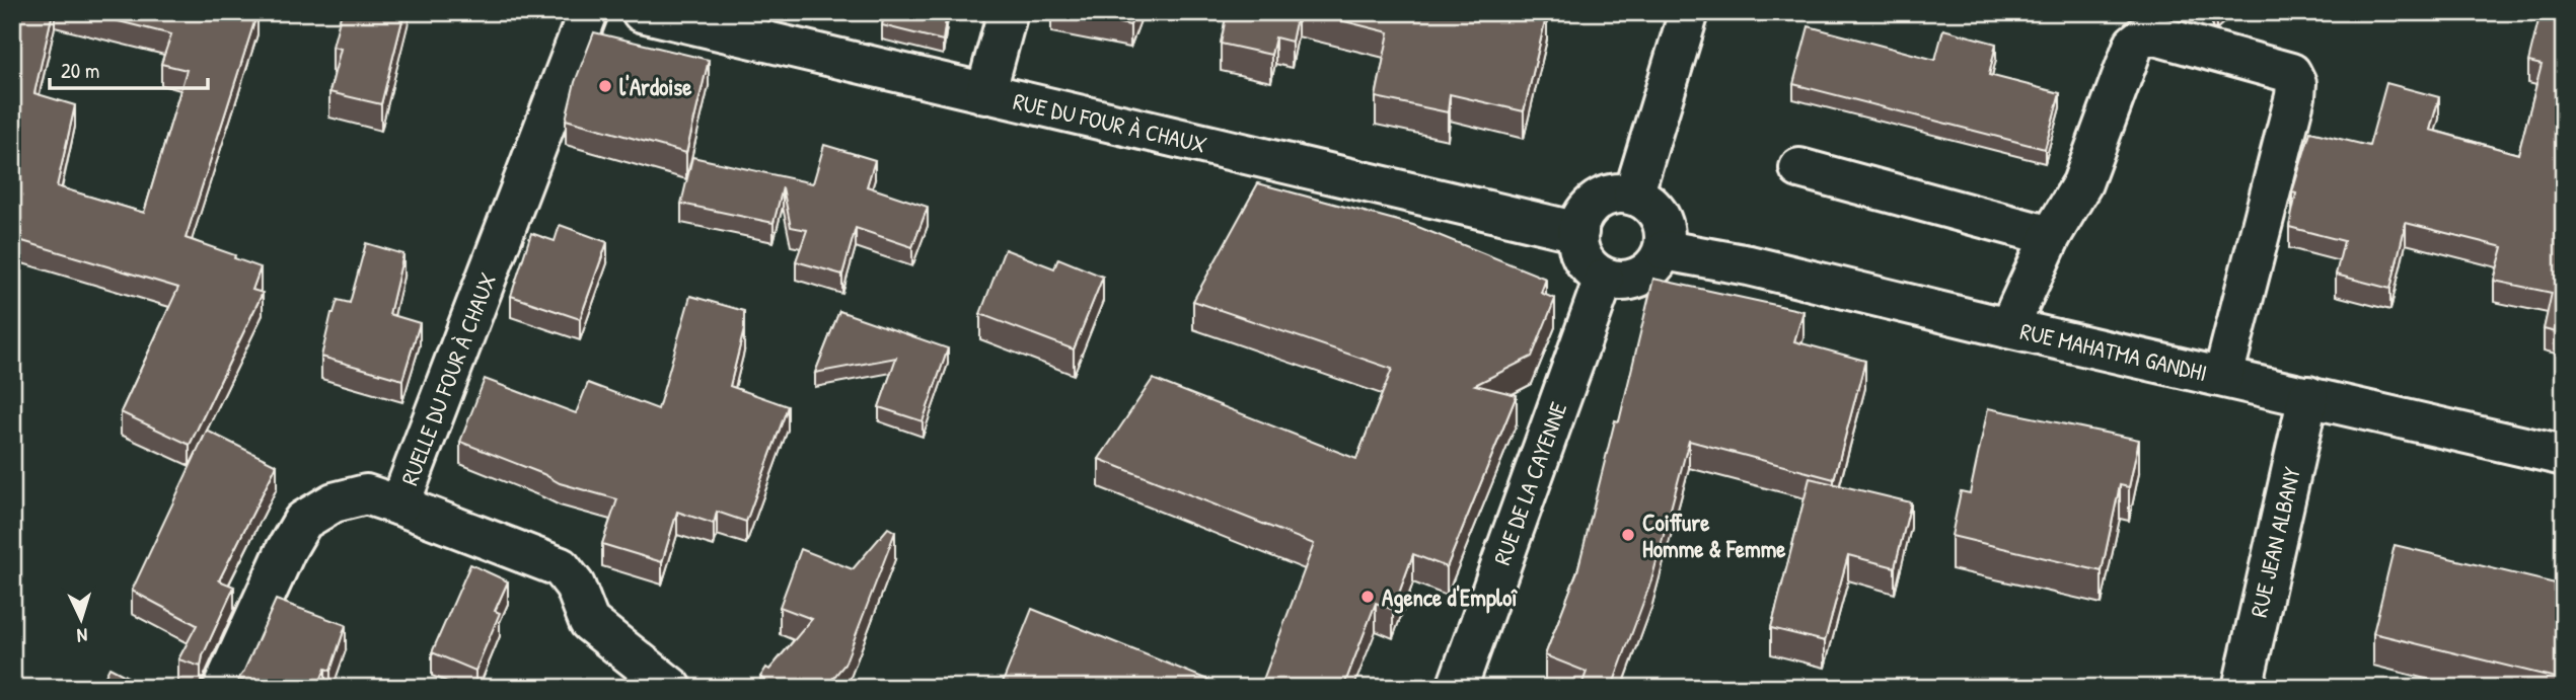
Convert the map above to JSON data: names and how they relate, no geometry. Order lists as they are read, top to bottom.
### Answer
{
  "streets": {
    "street": [
      "RUE DU FOUR À CHAUX",
      "RUE MAHATMA GANDHI",
      "RUELLE DU FOUR À CHAUX",
      "RUE DE LA CAYENNE",
      "RUE JEAN ALBANY"
    ]
  },
  "crossings": [
    ["RUE DU FOUR À CHAUX", "RUE MAHATMA GANDHI"],
    ["RUE DU FOUR À CHAUX", "RUE DE LA CAYENNE"],
    ["RUE MAHATMA GANDHI", "RUE DE LA CAYENNE"],
    ["RUE MAHATMA GANDHI", "RUE JEAN ALBANY"]
  ],
  "places": ["l'Ardoise", "Coiffure Homme & Femme", "Agence d'Emploî"],
  "scale_bar": "20 m",
  "north": "bottom"
}
